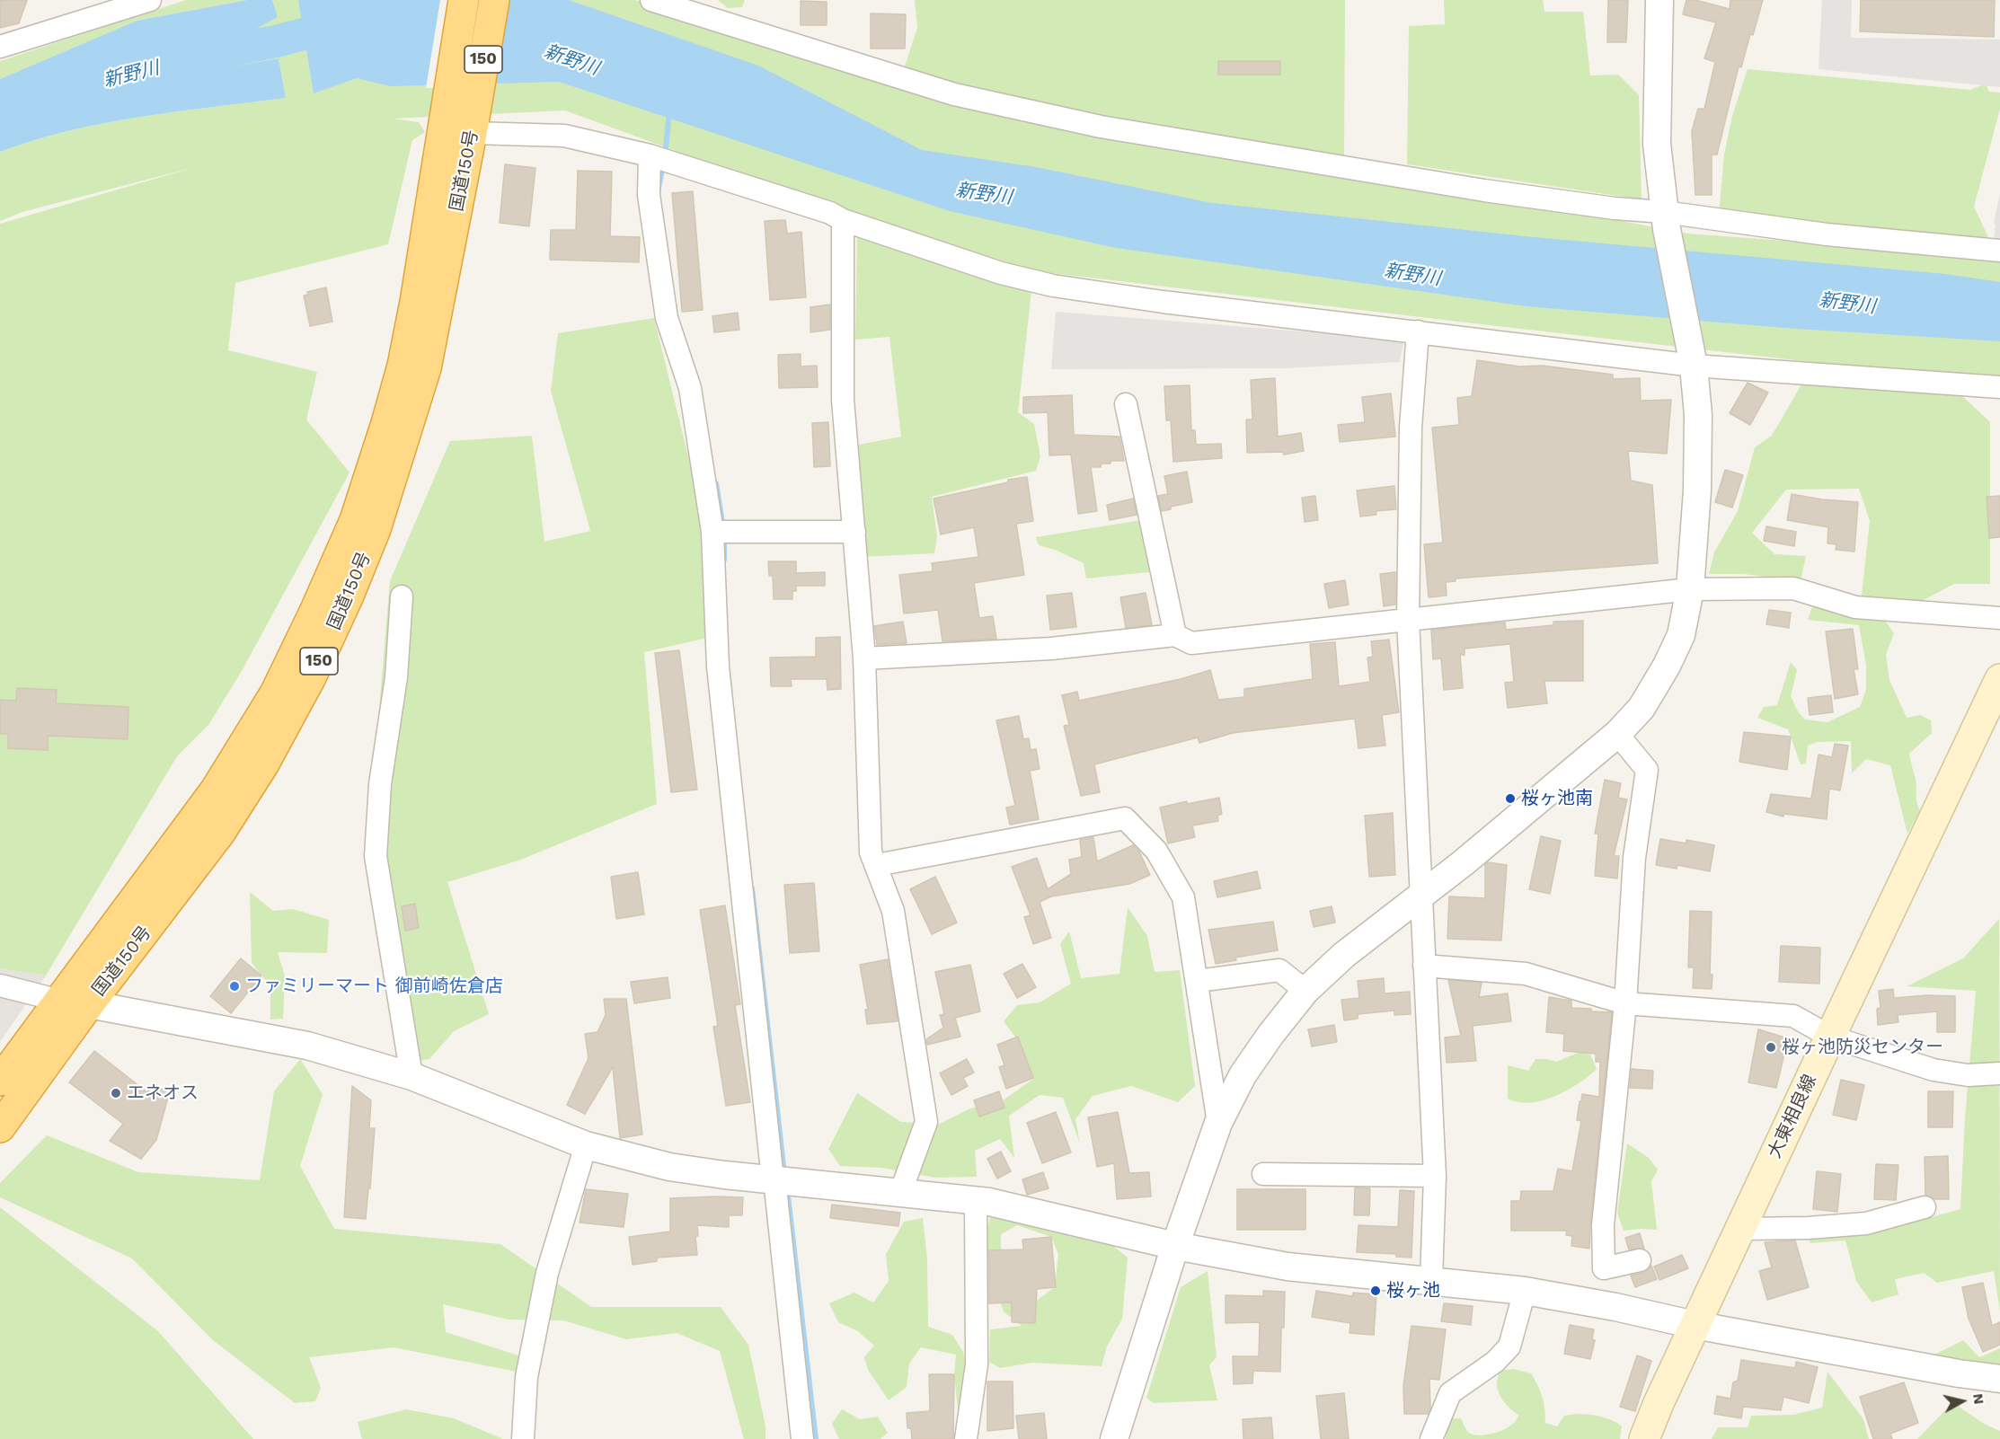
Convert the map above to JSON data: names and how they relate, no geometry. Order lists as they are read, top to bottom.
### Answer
{
  "streets": {
    "highway": ["150", "国道150号"],
    "main road": ["大東相良線"]
  },
  "water": ["新野川"],
  "places": [
    "桜ヶ池南",
    "ファミリーマート 御前崎佐倉店",
    "桜ヶ池防災センター",
    "エネオス",
    "桜ヶ池"
  ],
  "north": "right"
}
